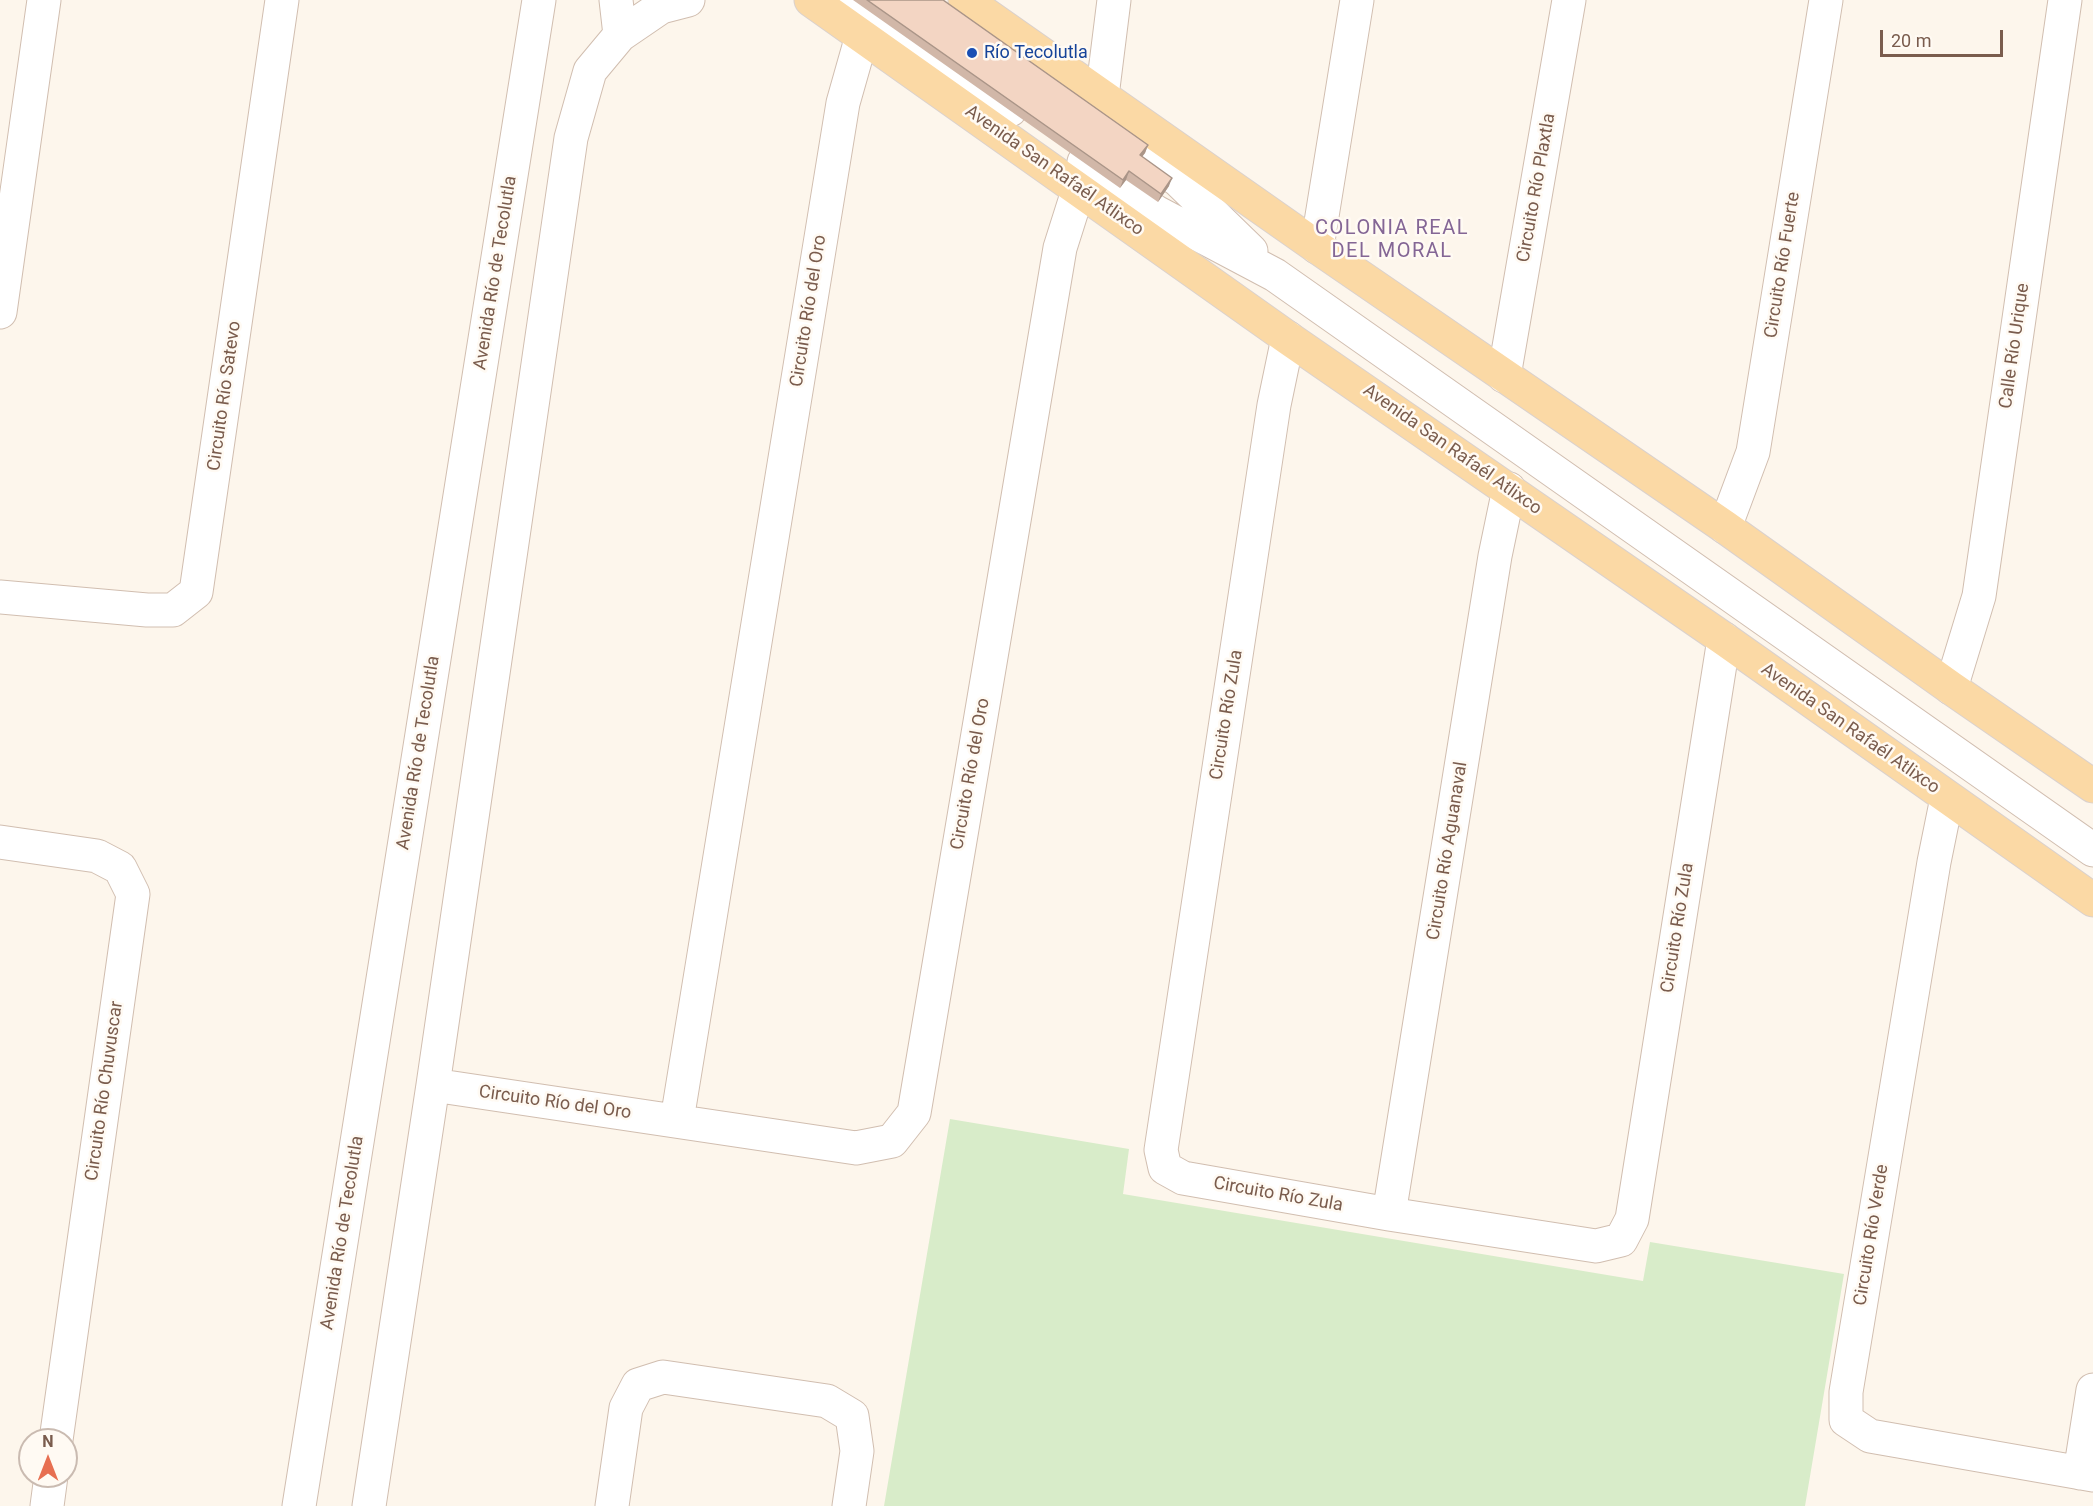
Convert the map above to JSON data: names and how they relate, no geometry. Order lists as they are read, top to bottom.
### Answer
{
  "streets": {
    "main road": ["Avenida San Rafaél Atlixco"],
    "street": [
      "Circuito Río Plaxtla",
      "Circuito Río Fuerte",
      "Avenida Río de Tecolutla",
      "Circuito Río del Oro",
      "Calle Río Urique",
      "Circuito Río Satevo",
      "Circuito Río Zula",
      "Circuito Río Aguanaval",
      "Circuito Río Chuvuscar",
      "Circuito Río Verde"
    ]
  },
  "crossings": [
    ["Avenida San Rafaél Atlixco", "Circuito Río del Oro"],
    ["Avenida San Rafaél Atlixco", "Circuito Río Zula"],
    ["Avenida San Rafaél Atlixco", "Circuito Río Aguanaval"],
    ["Avenida San Rafaél Atlixco", "Circuito Río Verde"],
    ["Circuito Río Zula", "Circuito Río Aguanaval"]
  ],
  "districts": ["COLONIA REAL DEL MORAL"],
  "places": ["Río Tecolutla"],
  "scale_bar": "20 m",
  "north": "top"
}
